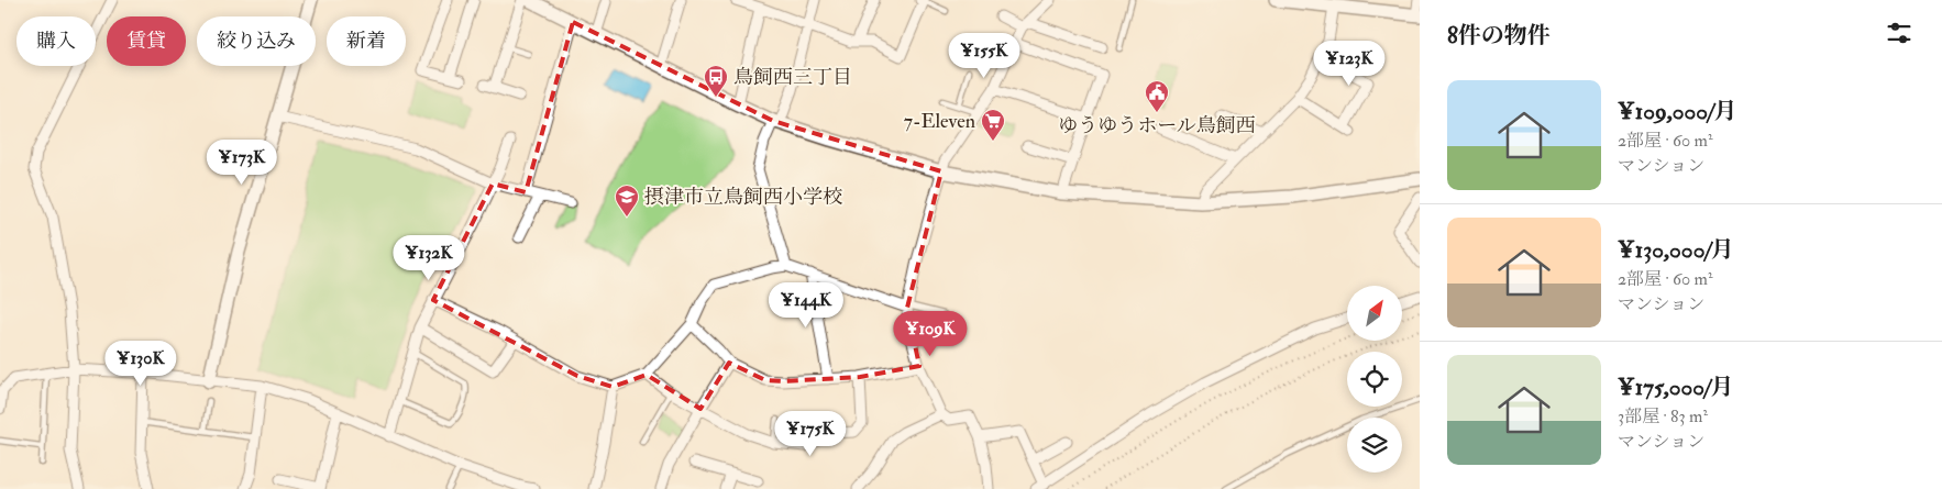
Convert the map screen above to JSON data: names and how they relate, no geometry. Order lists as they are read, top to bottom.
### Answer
{
  "places": {
    "bus stop": ["鳥飼西三丁目"],
    "public building": ["ゆうゆうホール鳥飼西"],
    "supermarket": ["7-Eleven"],
    "school or university": ["摂津市立鳥飼西小学校"]
  },
  "north": "top right",
  "page": {
    "heading": "8件の物件",
    "chip": [
      "購入",
      "賃貸",
      "絞り込み",
      "新着"
    ],
    "price": [
      "¥155K",
      "¥123K",
      "¥173K",
      "¥132K",
      "¥144K",
      "¥109K",
      "¥130K",
      "¥175K"
    ],
    "list": [
      {
        "name": "¥109,000/月",
        "note": "2部屋 · 60 m² · マンション"
      },
      {
        "name": "¥130,000/月",
        "note": "2部屋 · 60 m² · マンション"
      },
      {
        "name": "¥175,000/月",
        "note": "3部屋 · 83 m² · マンション"
      }
    ]
  }
}
